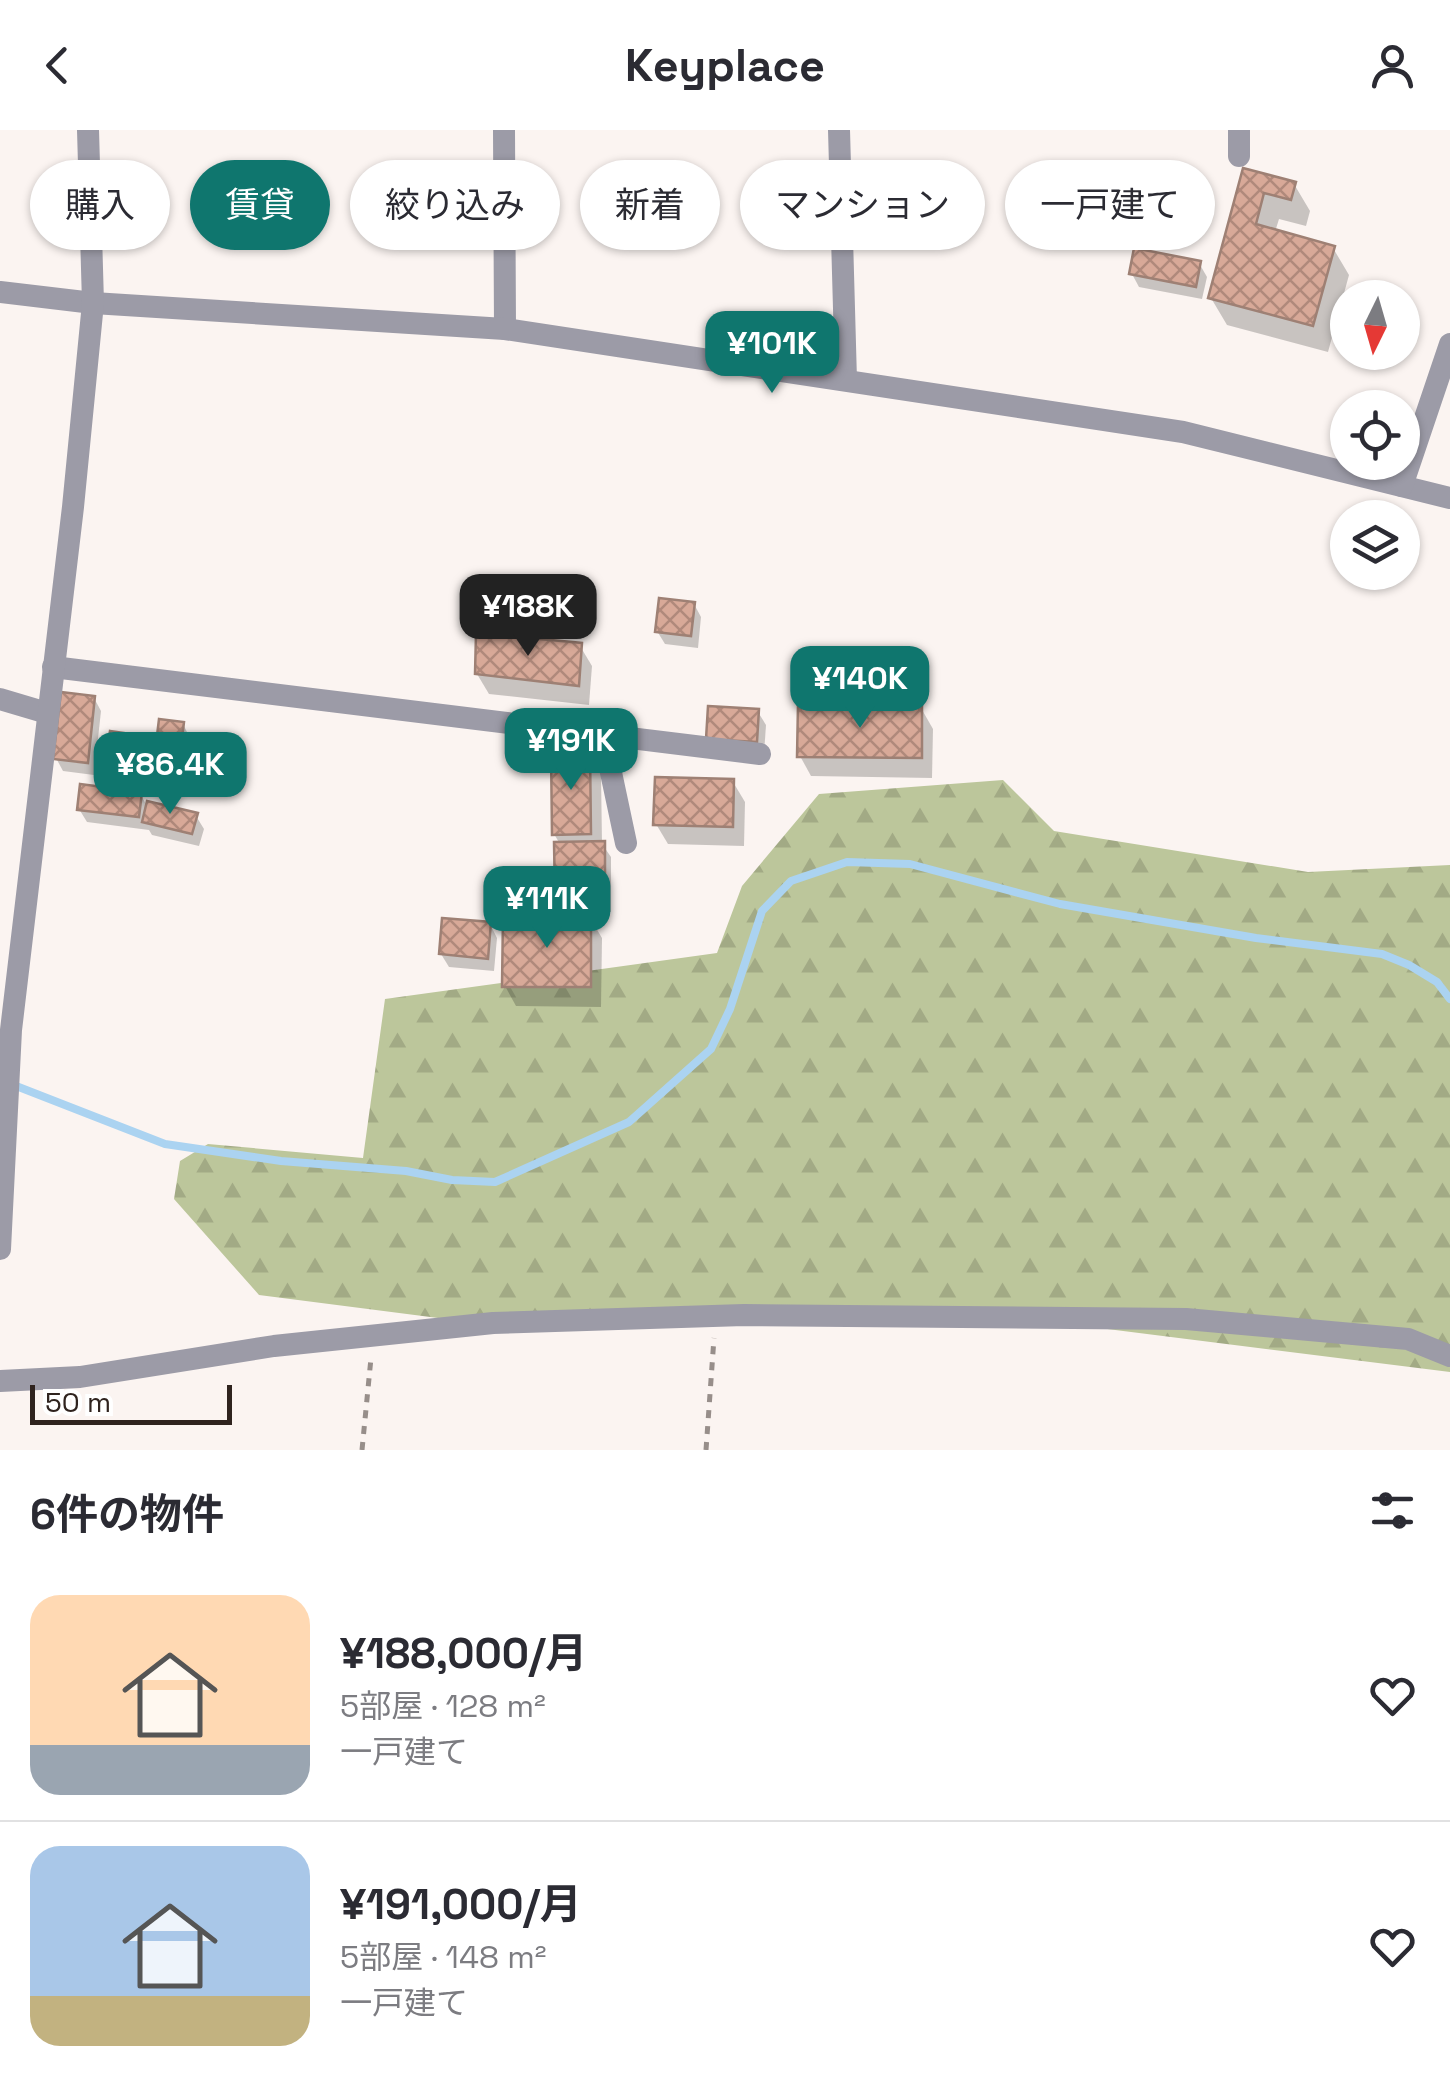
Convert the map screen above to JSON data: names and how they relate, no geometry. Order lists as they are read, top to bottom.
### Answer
{
  "scale_bar": "50 m",
  "north": "bottom",
  "page": {
    "header": "Keyplace",
    "chip": [
      "購入",
      "賃貸",
      "絞り込み",
      "新着",
      "マンション",
      "一戸建て"
    ],
    "price": [
      "¥101K",
      "¥188K",
      "¥140K",
      "¥191K",
      "¥86.4K",
      "¥111K"
    ],
    "scale": "50 m",
    "heading": "6件の物件",
    "list": [
      {
        "name": "¥188,000/月",
        "note": "5部屋 · 128 m² · 一戸建て"
      },
      {
        "name": "¥191,000/月",
        "note": "5部屋 · 148 m² · 一戸建て"
      }
    ]
  }
}
